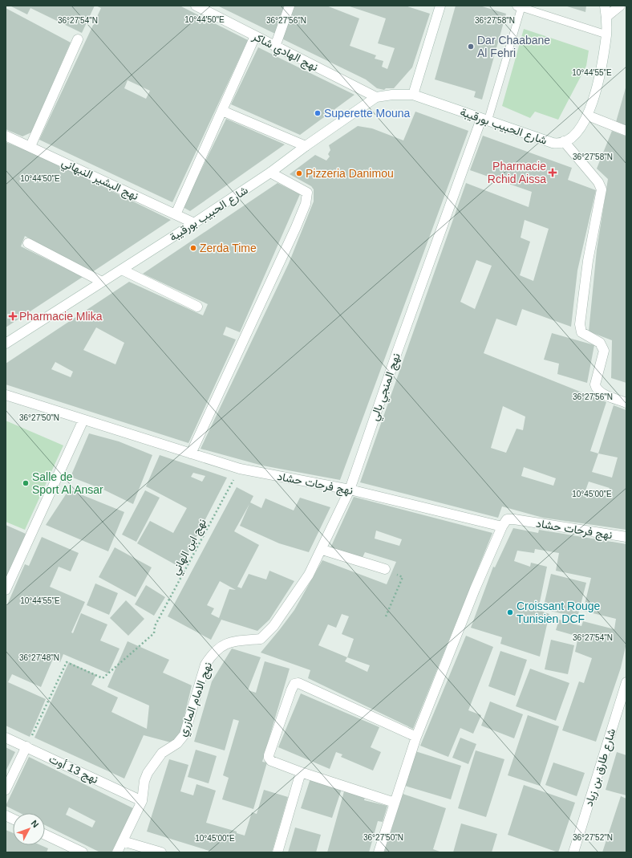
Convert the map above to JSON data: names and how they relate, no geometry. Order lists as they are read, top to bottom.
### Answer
{
  "streets": {
    "street": [
      "نهج الهادي شاكر",
      "شارع الحبيب بورقيبة",
      "نهج البشير النبهاني",
      "نهج المنجي بالي",
      "نهج فرحات حشاد",
      "نهج الامام المازري",
      "شارع طارق بن زياد",
      "نهج 13 أوت"
    ],
    "path": ["نهج ابن الهاني"]
  },
  "crossings": [
    ["نهج الهادي شاكر", "شارع الحبيب بورقيبة"],
    ["شارع الحبيب بورقيبة", "نهج البشير النبهاني"],
    ["شارع الحبيب بورقيبة", "نهج المنجي بالي"],
    ["نهج المنجي بالي", "نهج فرحات حشاد"],
    ["نهج المنجي بالي", "نهج الامام المازري"],
    ["نهج فرحات حشاد", "نهج ابن الهاني"],
    ["نهج ابن الهاني", "نهج 13 أوت"],
    ["نهج الامام المازري", "نهج 13 أوت"]
  ],
  "places": {
    "other": [
      "Dar Chaabane Al Fehri",
      "Superette Mouna",
      "Pizzeria Danimou",
      "Zerda Time",
      "Salle de Sport Al Ansar",
      "Croissant Rouge Tunisien DCF"
    ],
    "health": ["Pharmacie Rchid Aissa", "Pharmacie Mlika"]
  },
  "north": "top right",
  "coordinates": [
    "10°44'50\"E",
    "36°27'54\"N",
    "36°27'56\"N",
    "36°27'58\"N",
    "10°44'55\"E",
    "36°27'50\"N",
    "10°45'00\"E",
    "36°27'48\"N",
    "36°27'52\"N"
  ]
}
